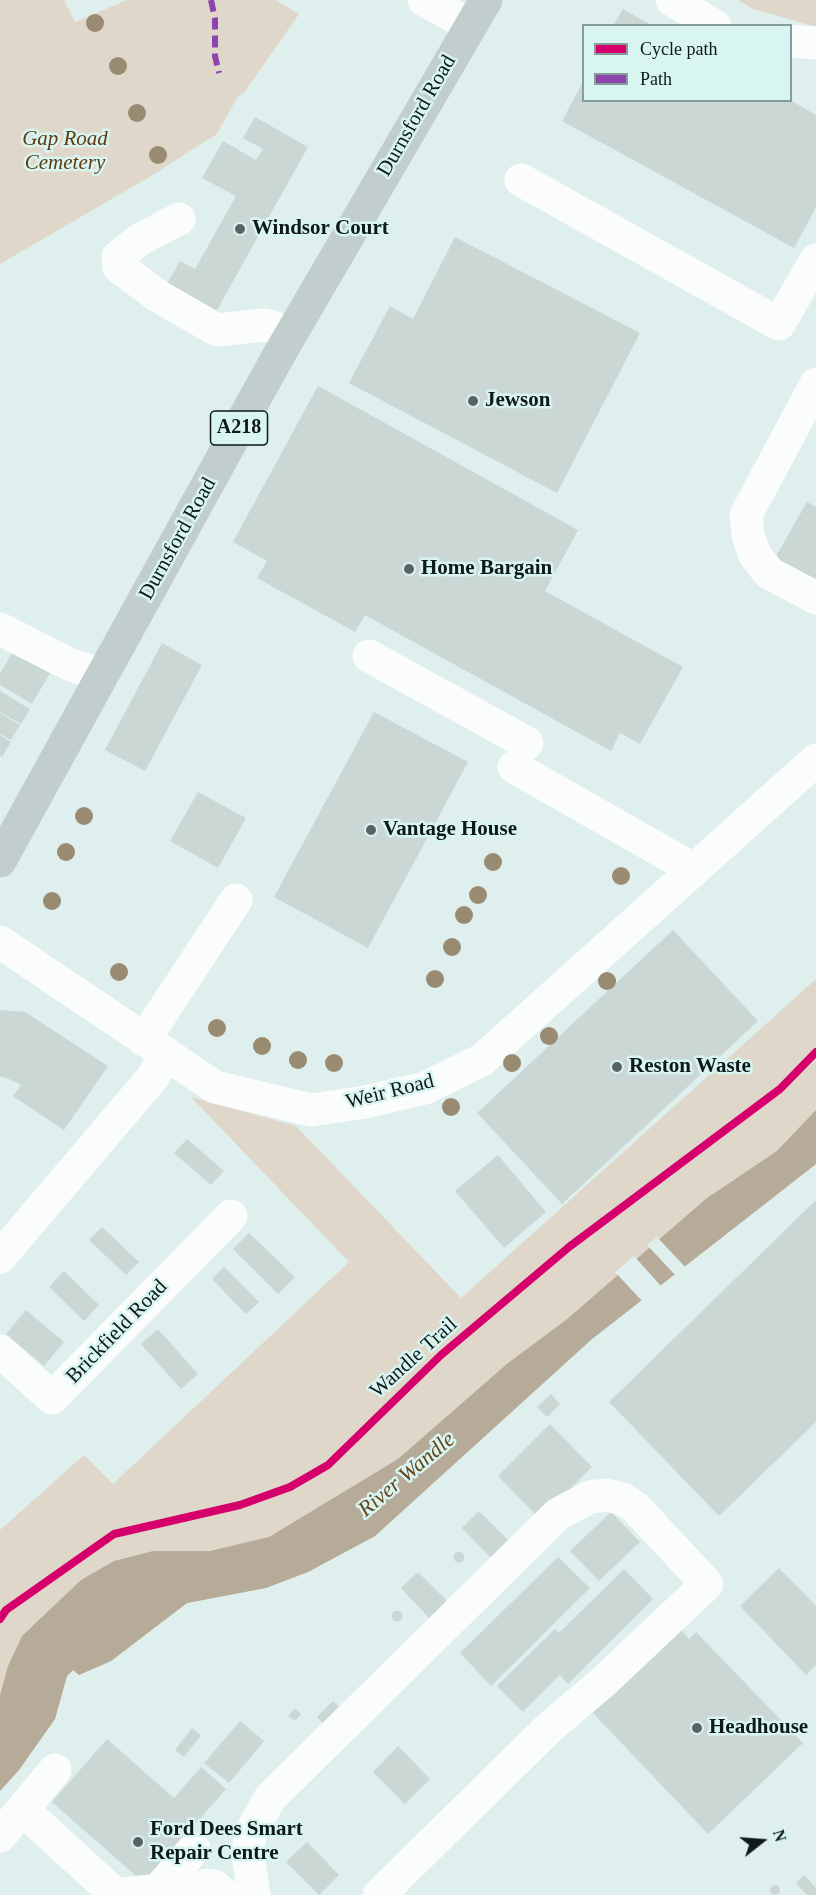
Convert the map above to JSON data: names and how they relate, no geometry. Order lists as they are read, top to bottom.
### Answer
{
  "streets": {
    "main road": ["Durnsford Road", "A218"],
    "street": ["Weir Road", "Brickfield Road"],
    "cycle path": ["Wandle Trail"]
  },
  "water": ["River Wandle"],
  "parks": ["Gap Road Cemetery"],
  "places": [
    "Windsor Court",
    "Jewson",
    "Home Bargain",
    "Vantage House",
    "Reston Waste",
    "Headhouse",
    "Ford Dees Smart Repair Centre"
  ],
  "legend": ["Cycle path", "Path"],
  "north": "right"
}
